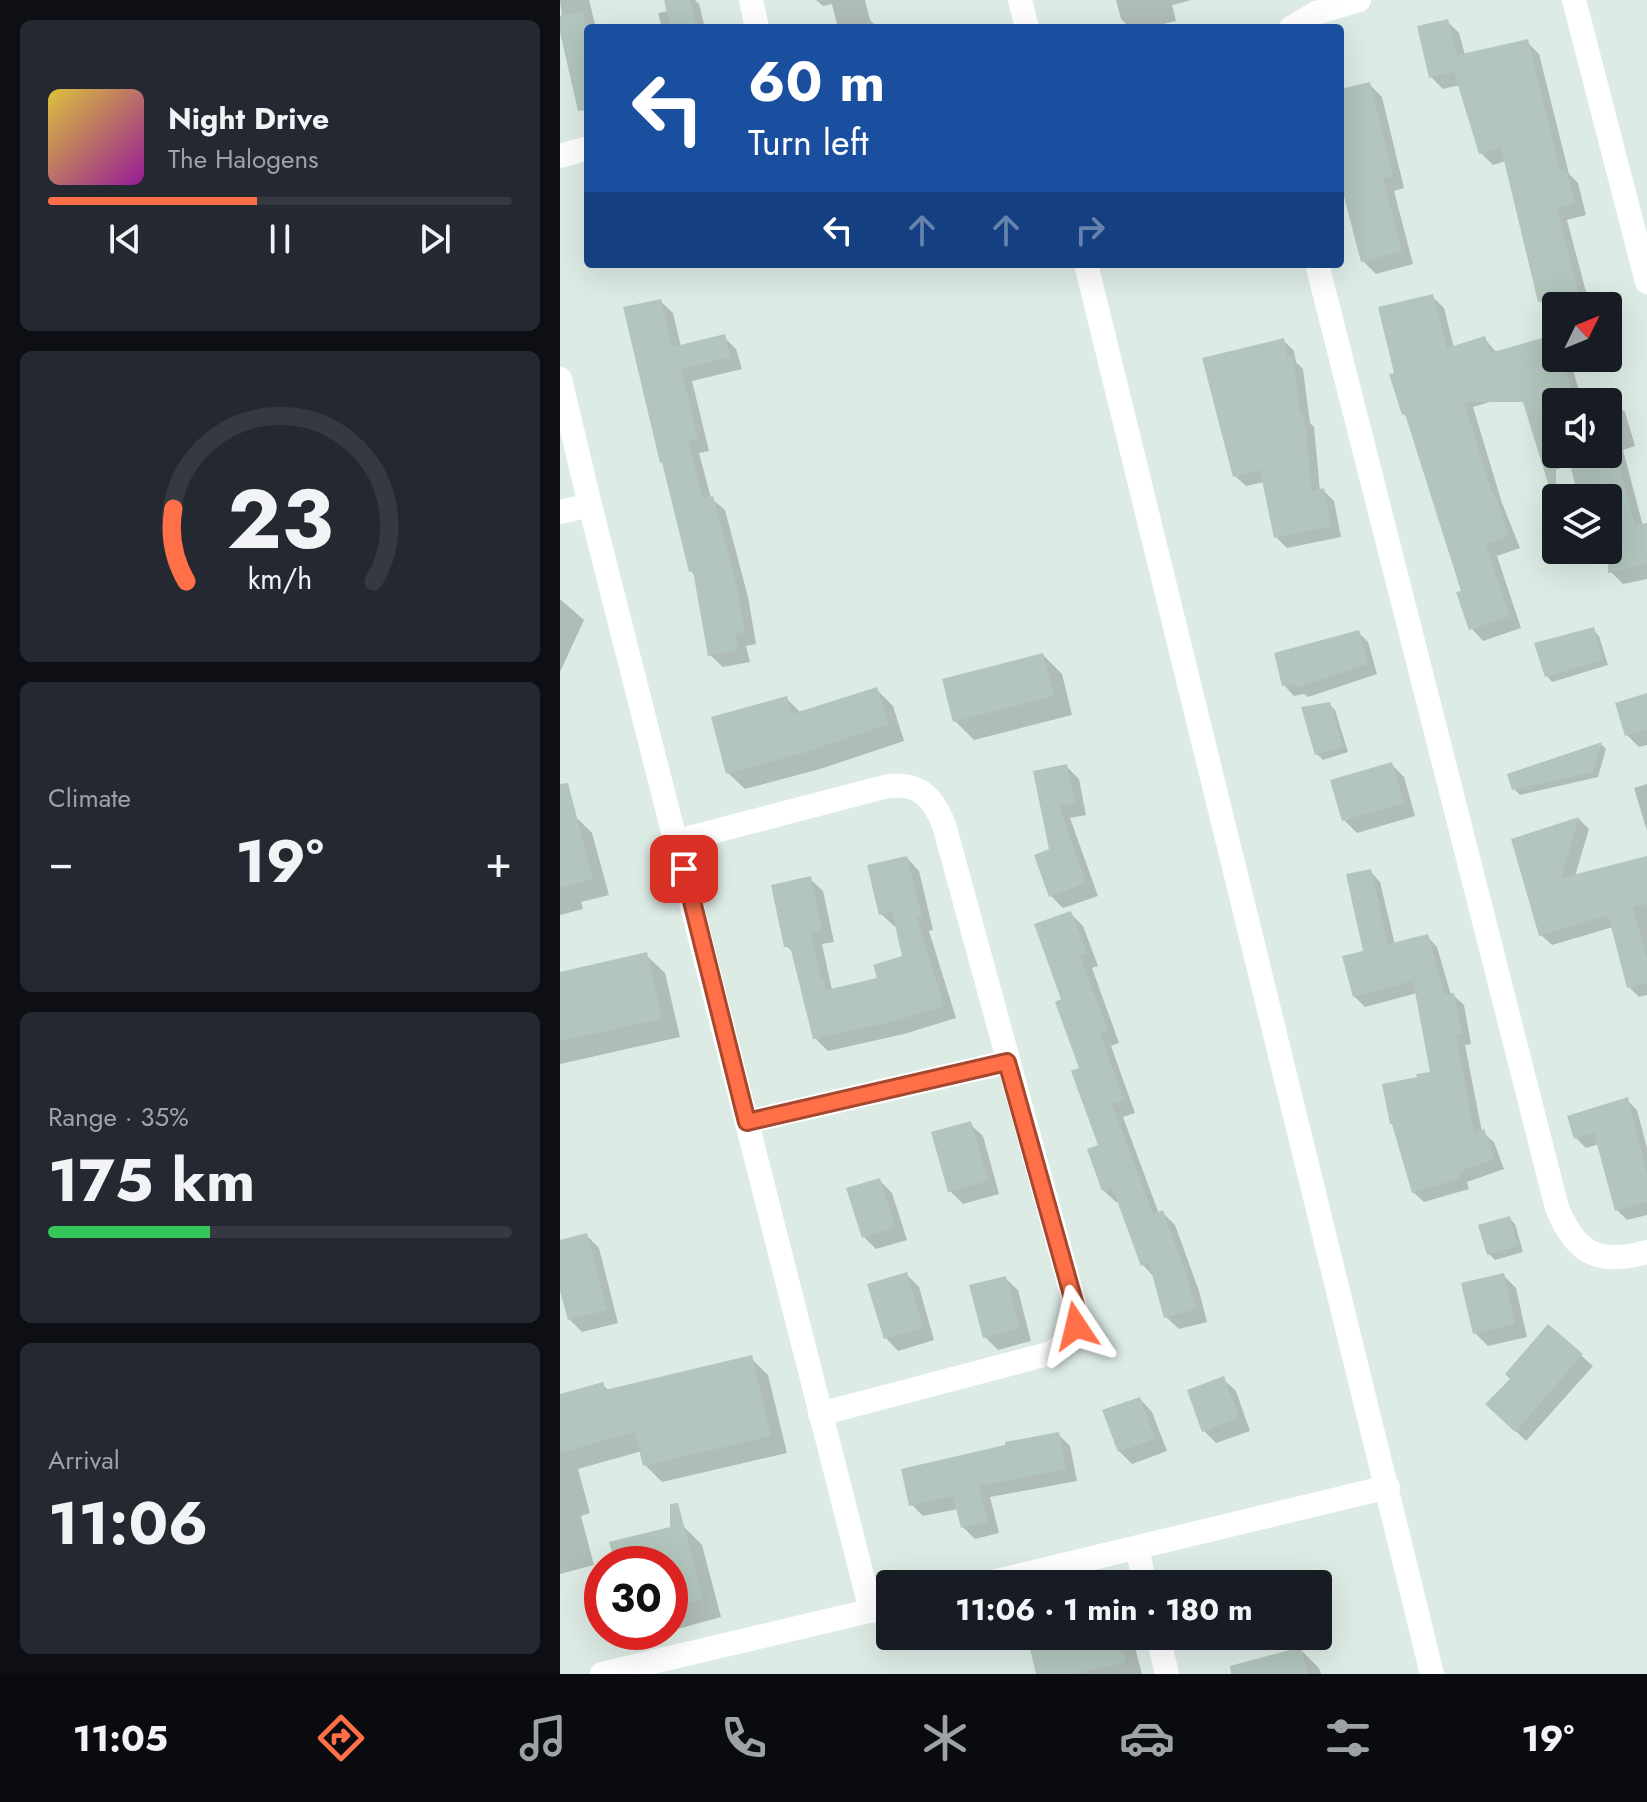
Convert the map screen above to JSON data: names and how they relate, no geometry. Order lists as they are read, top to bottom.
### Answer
{
  "north": "top right",
  "page": {
    "turn": ["60 m", "Turn left"],
    "song": ["Night Drive", "The Halogens"],
    "tile": [
      "Climate",
      ["Range · 35%", "175 km"],
      ["Arrival", "11:06"]
    ],
    "heat": ["−", "19°", "+"],
    "limit": "30",
    "trip": "11:06 · 1 min · 180 m",
    "tabs": ["11:05", "19°"],
    "gauge": ["23", "km/h"]
  }
}
